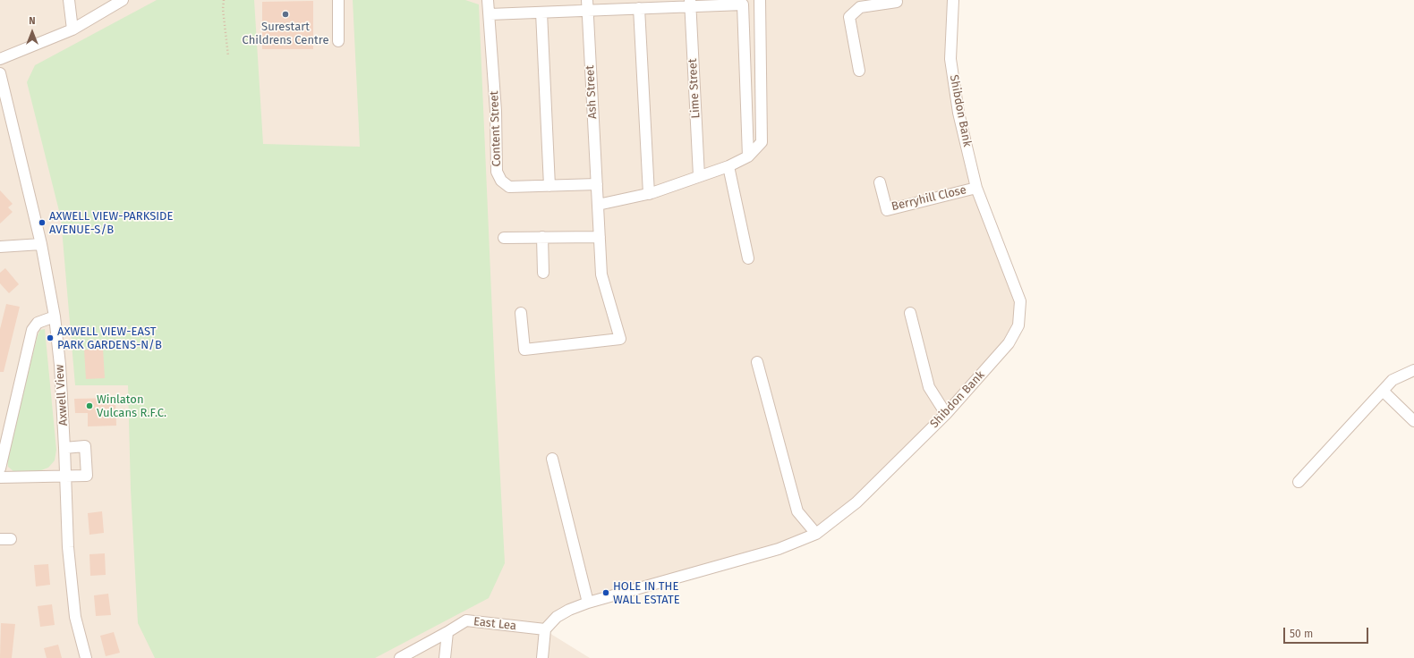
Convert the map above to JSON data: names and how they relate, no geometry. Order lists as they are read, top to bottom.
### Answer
{
  "streets": {
    "street": [
      "Lime Street",
      "Ash Street",
      "Shibdon Bank",
      "Content Street",
      "Berryhill Close",
      "Axwell View",
      "East Lea"
    ]
  },
  "crossings": [
    ["Ash Street", "Content Street"],
    ["Shibdon Bank", "Berryhill Close"],
    ["Shibdon Bank", "East Lea"]
  ],
  "places": [
    "Surestart Childrens Centre",
    "AXWELL VIEW-PARKSIDE AVENUE-S/B",
    "AXWELL VIEW-EAST PARK GARDENS-N/B",
    "Winlaton Vulcans R.F.C.",
    "HOLE IN THE WALL ESTATE"
  ],
  "scale_bar": "50 m",
  "north": "top"
}
